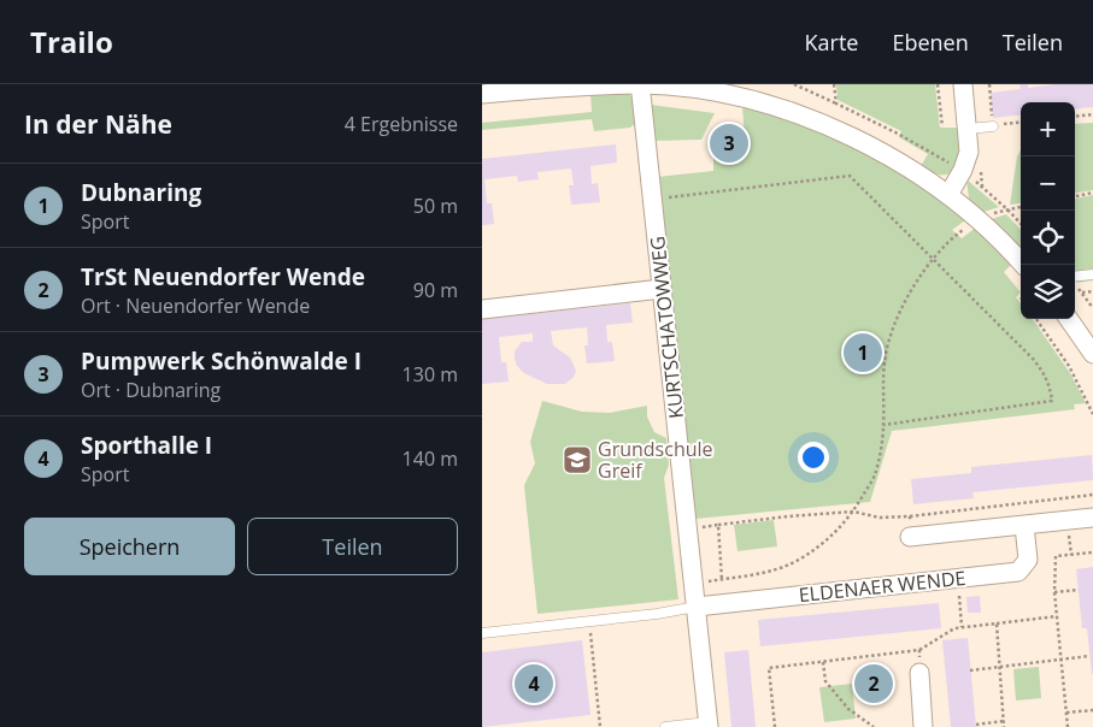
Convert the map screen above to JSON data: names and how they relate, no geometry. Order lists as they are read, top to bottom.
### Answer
{
  "streets": {
    "street": ["KURTSCHATOWWEG", "ELDENAER WENDE"]
  },
  "crossings": [
    ["KURTSCHATOWWEG", "ELDENAER WENDE"]
  ],
  "places": {
    "school or university": ["Grundschule Greif"]
  },
  "page": {
    "header": "Trailo",
    "nav": ["Karte", "Ebenen", "Teilen"],
    "heading": ["In der Nähe", "4 Ergebnisse"],
    "map_buttons": ["+", "−"],
    "pins": [
      "3",
      "1",
      "2",
      "4"
    ],
    "list": [
      {
        "mark": "1",
        "name": "Dubnaring",
        "note": "Sport",
        "value": "50 m"
      },
      {
        "mark": "2",
        "name": "TrSt Neuendorfer Wende",
        "note": "Ort · Neuendorfer Wende",
        "value": "90 m"
      },
      {
        "mark": "3",
        "name": "Pumpwerk Schönwalde I",
        "note": "Ort · Dubnaring",
        "value": "130 m"
      },
      {
        "mark": "4",
        "name": "Sporthalle I",
        "note": "Sport",
        "value": "140 m"
      }
    ],
    "buttons": ["Speichern", "Teilen"]
  }
}
